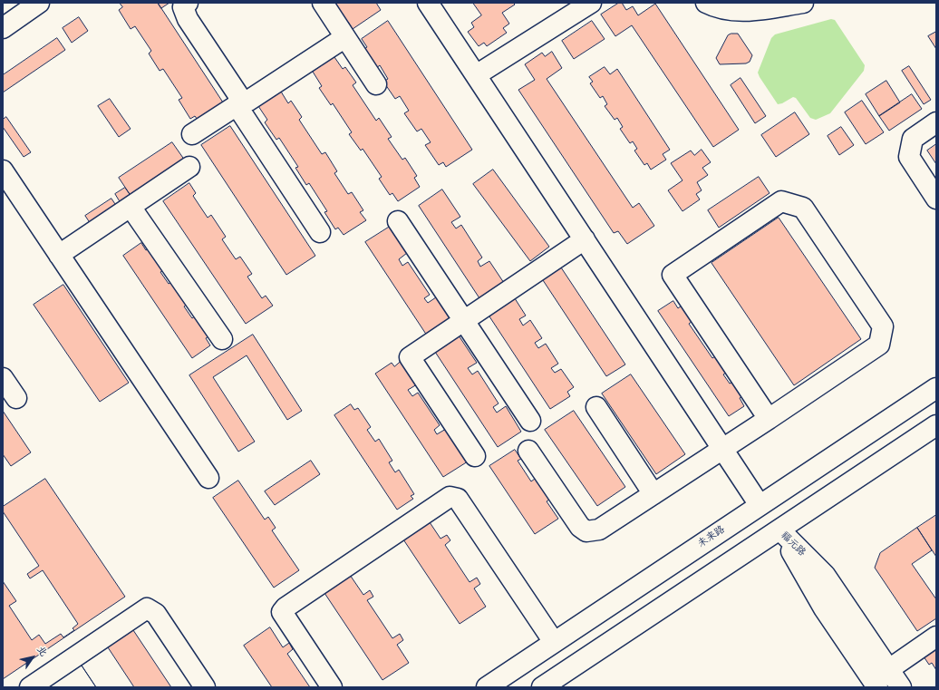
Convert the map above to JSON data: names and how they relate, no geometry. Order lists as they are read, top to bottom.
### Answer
{
  "streets": {
    "main road": ["未来路", "福元路"]
  },
  "north": "top right"
}
